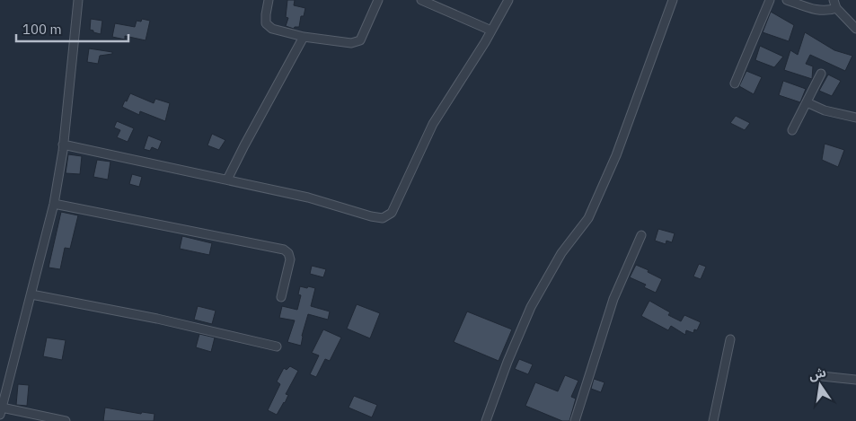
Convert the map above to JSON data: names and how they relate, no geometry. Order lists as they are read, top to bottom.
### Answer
{
  "scale_bar": "100 m",
  "north": "top"
}
